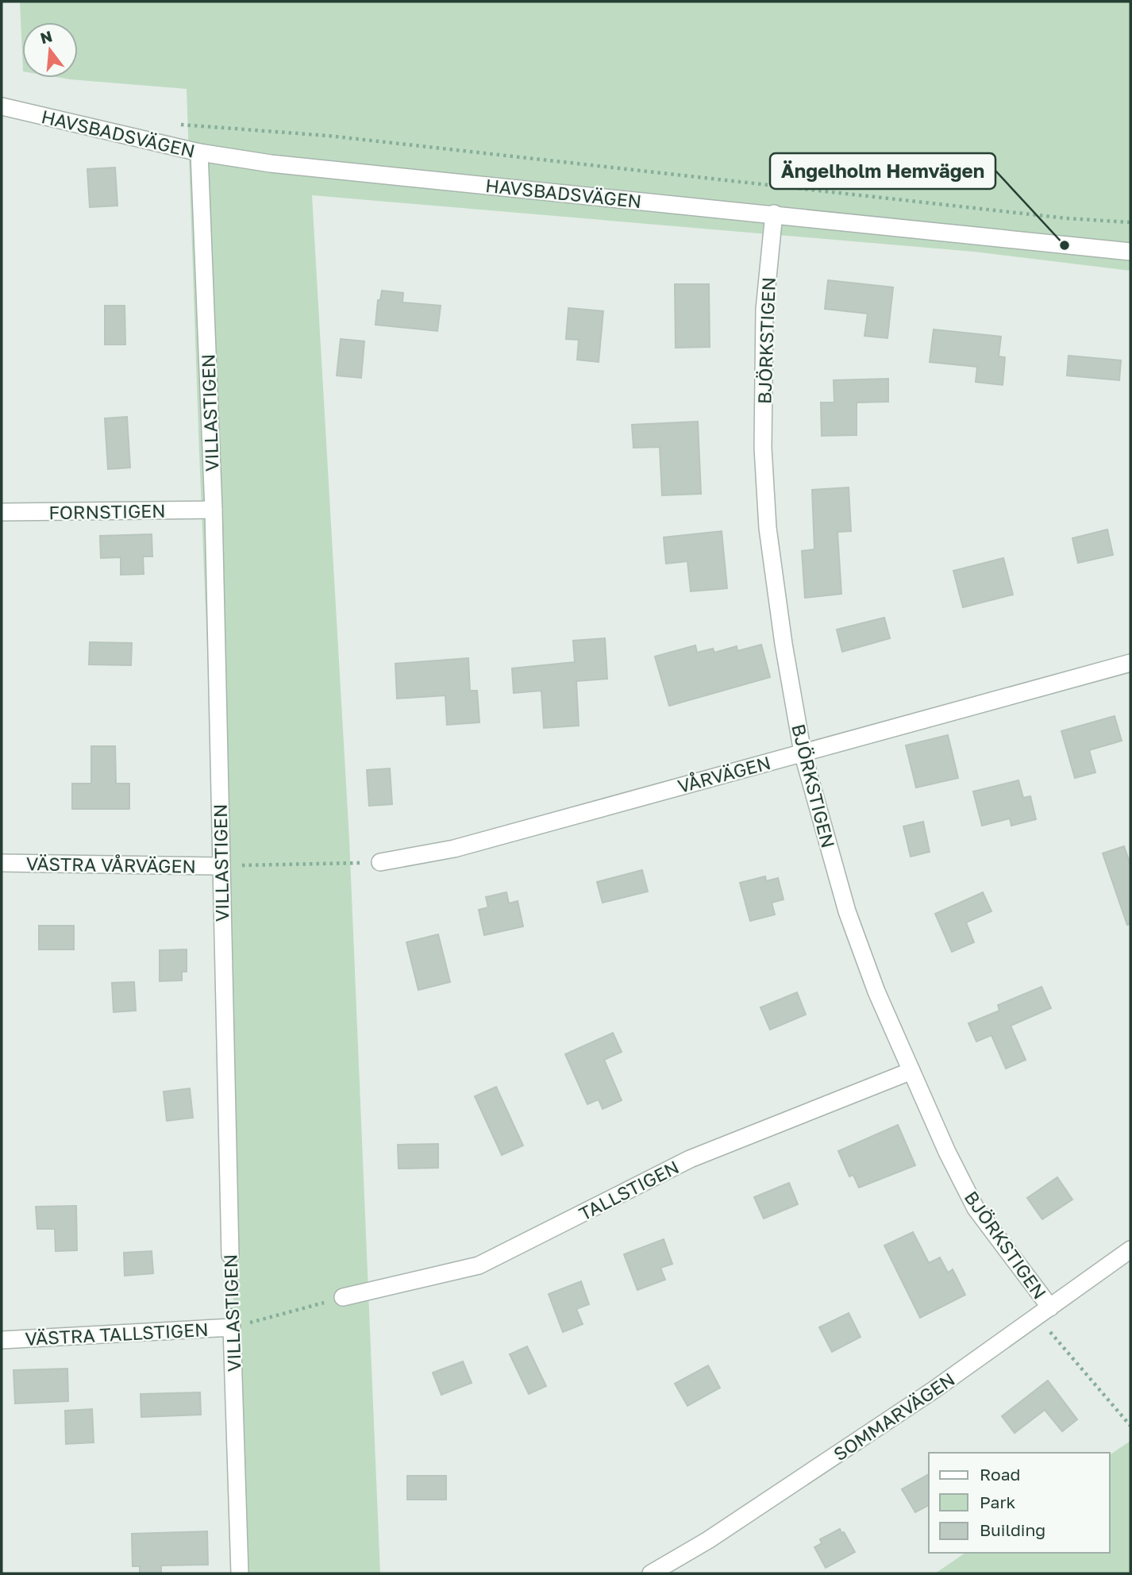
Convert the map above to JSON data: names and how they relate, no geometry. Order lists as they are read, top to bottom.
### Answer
{
  "streets": {
    "street": [
      "HAVSBADSVÄGEN",
      "BJÖRKSTIGEN",
      "VILLASTIGEN",
      "FORNSTIGEN",
      "VÅRVÄGEN",
      "VÄSTRA VÅRVÄGEN",
      "TALLSTIGEN",
      "VÄSTRA TALLSTIGEN",
      "SOMMARVÄGEN"
    ]
  },
  "crossings": [
    ["HAVSBADSVÄGEN", "BJÖRKSTIGEN"],
    ["HAVSBADSVÄGEN", "VILLASTIGEN"],
    ["BJÖRKSTIGEN", "VÅRVÄGEN"],
    ["BJÖRKSTIGEN", "TALLSTIGEN"],
    ["BJÖRKSTIGEN", "SOMMARVÄGEN"],
    ["VILLASTIGEN", "FORNSTIGEN"],
    ["VILLASTIGEN", "VÄSTRA VÅRVÄGEN"],
    ["VILLASTIGEN", "VÄSTRA TALLSTIGEN"]
  ],
  "places": ["Ängelholm Hemvägen"],
  "legend": ["Road", "Park", "Building"],
  "north": "top"
}
